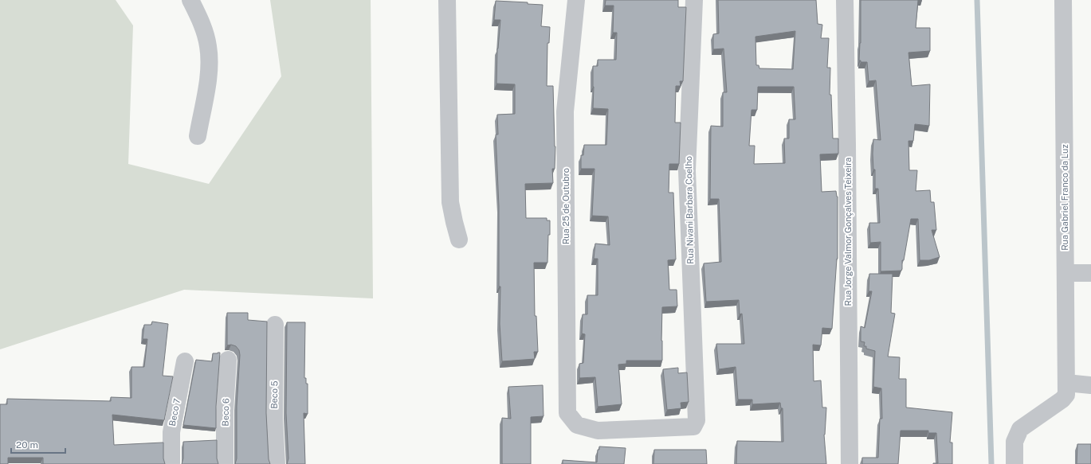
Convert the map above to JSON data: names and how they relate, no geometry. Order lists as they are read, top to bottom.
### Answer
{
  "streets": {
    "street": [
      "Rua Gabriel Franco da Luz",
      "Rua 25 de Outubro",
      "Rua Nivani Barbara Coelho",
      "Rua Jorge Valmor Gonçalves Teixeira",
      "Beco 5",
      "Beco 7",
      "Beco 6"
    ]
  },
  "crossings": [
    ["Rua 25 de Outubro", "Rua Nivani Barbara Coelho"]
  ],
  "scale_bar": "20 m"
}
